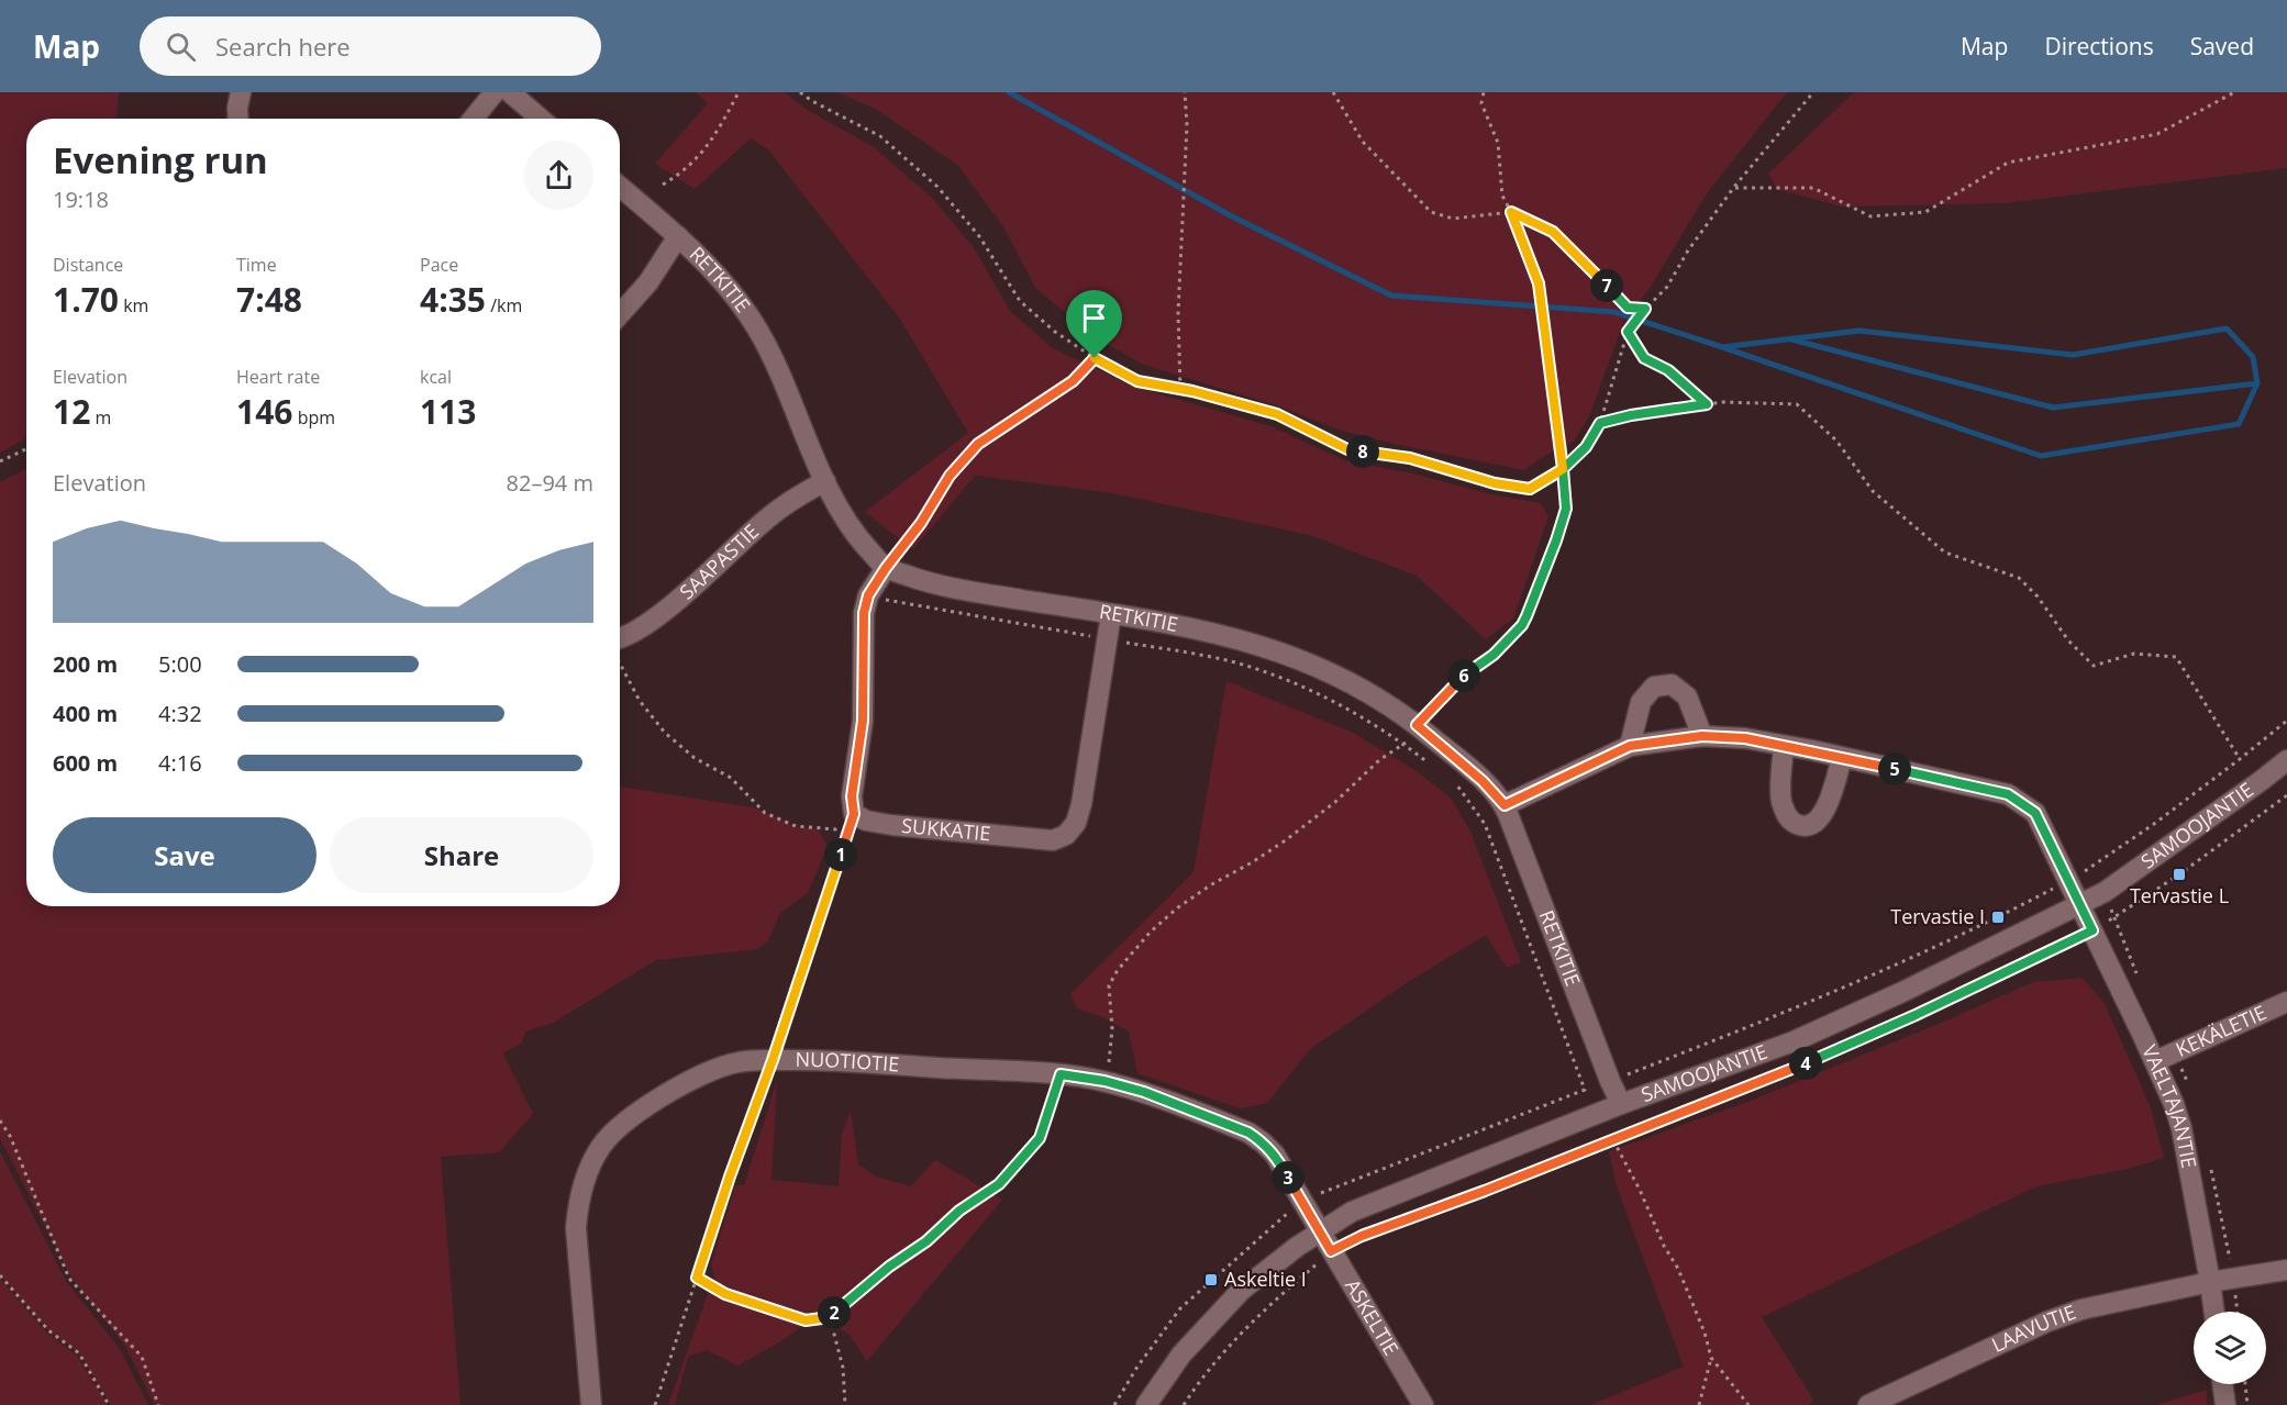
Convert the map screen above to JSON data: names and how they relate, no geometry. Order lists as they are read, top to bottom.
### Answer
{
  "streets": {
    "street": [
      "RETKITIE",
      "SAAPASTIE",
      "SAMOOJANTIE",
      "SUKKATIE",
      "KEKÄLETIE",
      "NUOTIOTIE",
      "VAELTAJANTIE",
      "ASKELTIE",
      "LAAVUTIE"
    ]
  },
  "crossings": [
    ["RETKITIE", "SAAPASTIE"],
    ["RETKITIE", "SAMOOJANTIE"],
    ["RETKITIE", "SUKKATIE"],
    ["RETKITIE", "VAELTAJANTIE"],
    ["SAMOOJANTIE", "NUOTIOTIE"],
    ["SAMOOJANTIE", "VAELTAJANTIE"],
    ["SAMOOJANTIE", "ASKELTIE"],
    ["KEKÄLETIE", "VAELTAJANTIE"],
    ["NUOTIOTIE", "ASKELTIE"],
    ["VAELTAJANTIE", "LAAVUTIE"]
  ],
  "places": {
    "transit": ["Tervastie L", "Tervastie I", "Askeltie I"]
  },
  "page": {
    "header": "Map",
    "search": "Search here",
    "nav": ["Map", "Directions", "Saved"],
    "heading": ["Evening run", "19:18"],
    "stats": [
      ["Distance", "1.70 km"],
      ["Time", "7:48"],
      ["Pace", "4:35 /km"],
      ["Elevation", "12 m"],
      ["Heart rate", "146 bpm"],
      ["kcal", "113"]
    ],
    "pins": [
      "7",
      "8",
      "6",
      "5",
      "1",
      "4",
      "3",
      "2"
    ],
    "chart": ["Elevation", "82–94 m"],
    "list": [
      {
        "name": "200 m",
        "note": "5:00"
      },
      {
        "name": "400 m",
        "note": "4:32"
      },
      {
        "name": "600 m",
        "note": "4:16"
      }
    ],
    "buttons": ["Save", "Share"]
  }
}
